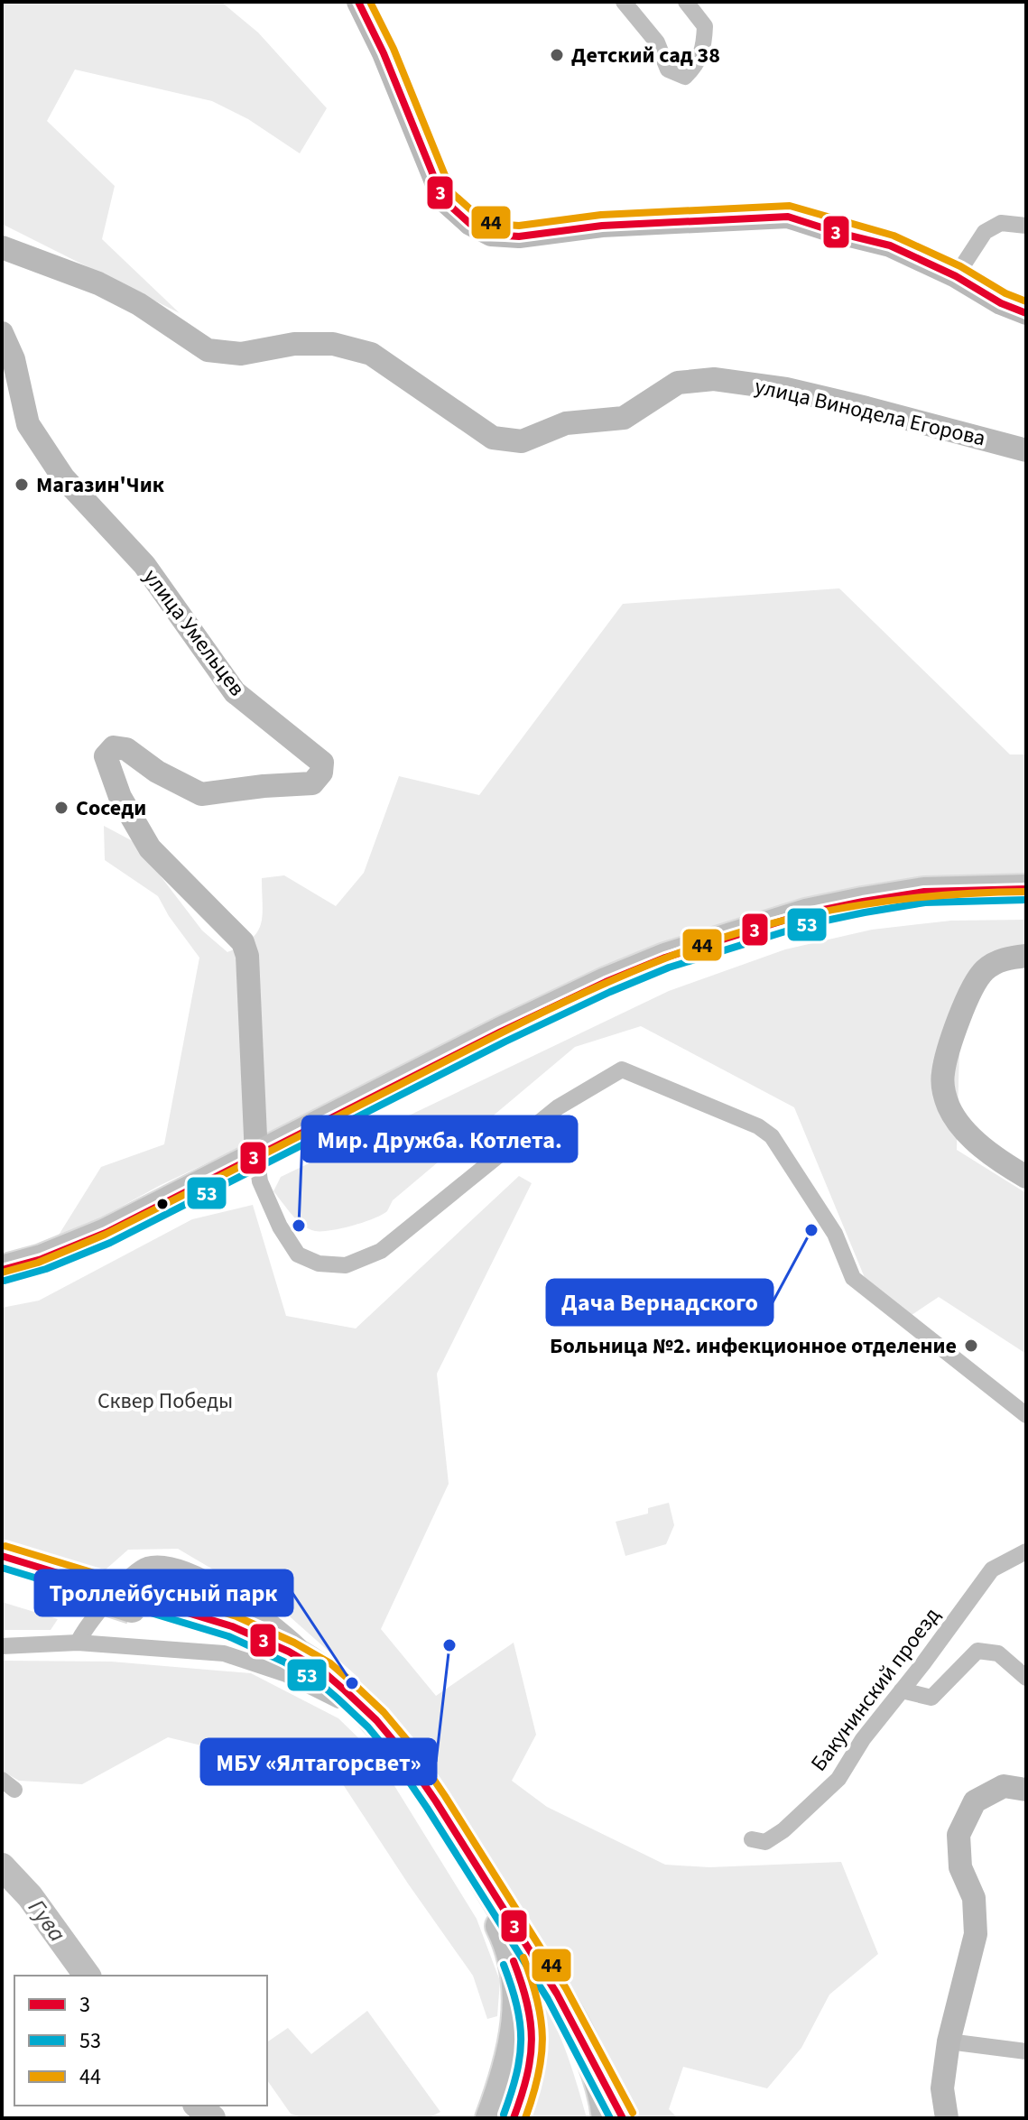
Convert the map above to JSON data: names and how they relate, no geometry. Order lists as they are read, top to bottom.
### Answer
{
  "streets": {
    "main road": ["улица Винодела Егорова", "улица Умельцев"],
    "street": ["Бакунинский проезд"]
  },
  "water": ["Гува"],
  "parks": ["Сквер Победы"],
  "places": [
    "Детский сад 38",
    "Магазин'Чик",
    "Соседи",
    "Мир. Дружба. Котлета.",
    "Дача Вернадского",
    "Больница №2. инфекционное отделение",
    "МБУ «Ялтагорсвет»",
    "Троллейбусный парк"
  ],
  "lines": ["transit line 3", "transit line 44", "transit line 53"],
  "legend": ["3", "53", "44"]
}
